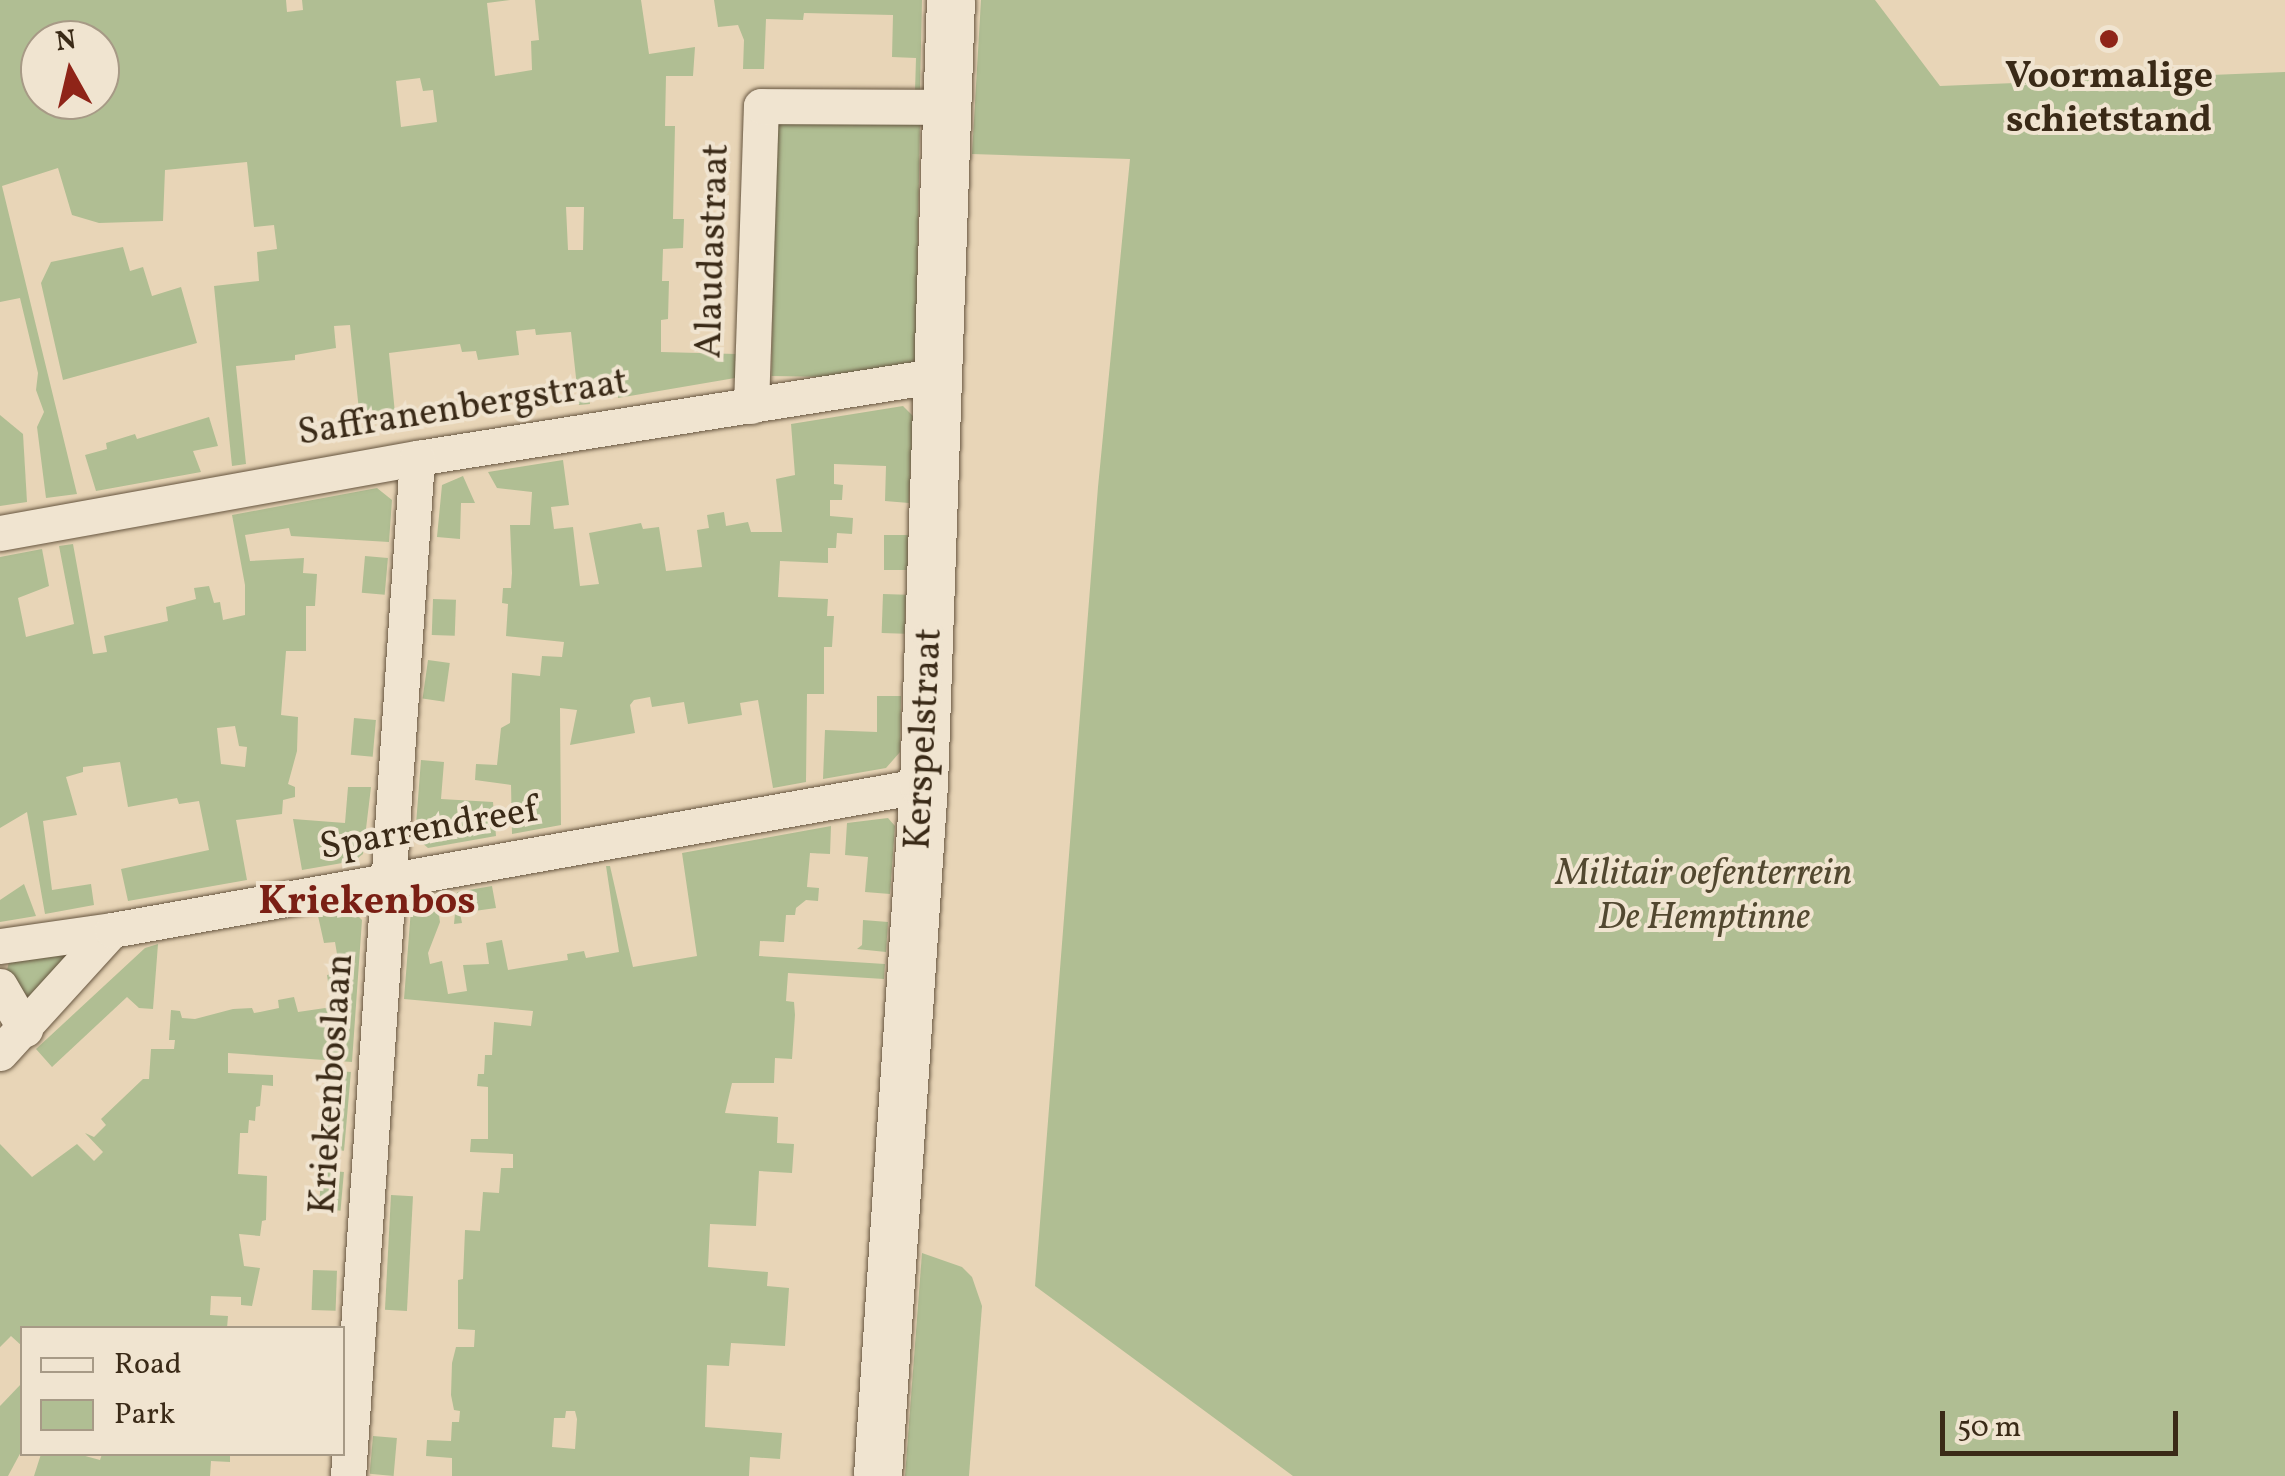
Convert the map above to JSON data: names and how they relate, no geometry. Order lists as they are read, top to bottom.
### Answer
{
  "streets": {
    "street": [
      "Alaudastraat",
      "Saffranenbergstraat",
      "Kerspelstraat",
      "Sparrendreef",
      "Kriekenboslaan"
    ]
  },
  "crossings": [
    ["Alaudastraat", "Saffranenbergstraat"],
    ["Alaudastraat", "Kerspelstraat"],
    ["Saffranenbergstraat", "Kerspelstraat"],
    ["Saffranenbergstraat", "Kriekenboslaan"],
    ["Kerspelstraat", "Sparrendreef"],
    ["Sparrendreef", "Kriekenboslaan"]
  ],
  "districts": ["Kriekenbos"],
  "parks": ["Militair oefenterrein De Hemptinne"],
  "places": ["Voormalige schietstand"],
  "legend": ["Road", "Park"],
  "scale_bar": "50 m",
  "north": "top"
}
